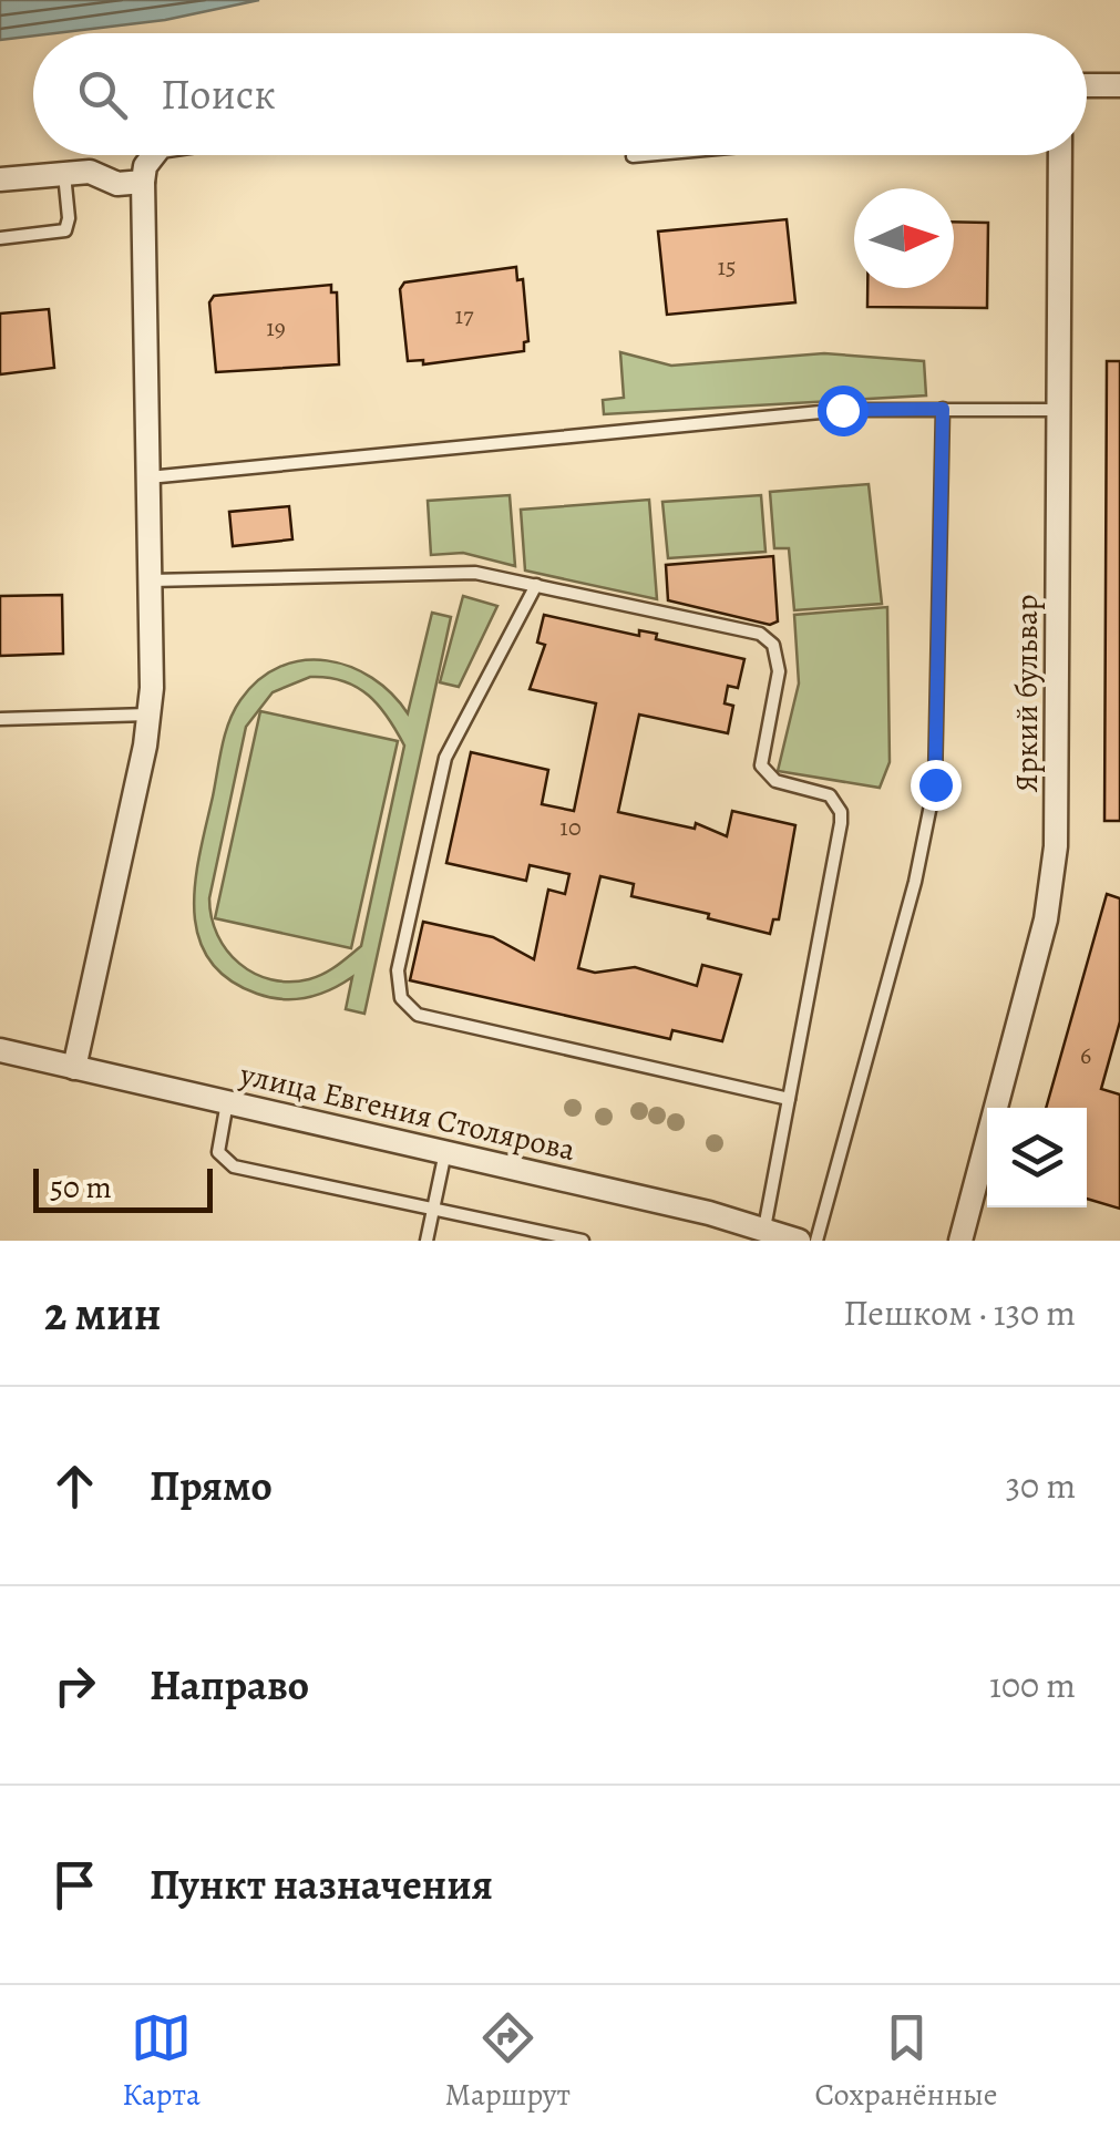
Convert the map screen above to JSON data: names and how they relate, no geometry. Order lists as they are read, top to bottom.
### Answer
{
  "streets": {
    "street": ["Яркий бульвар", "улица Евгения Столярова"]
  },
  "house_numbers": [
    "15",
    "17",
    "19",
    "10",
    "6"
  ],
  "scale_bar": "50 m",
  "north": "right",
  "page": {
    "search": "Поиск",
    "scale": "50 m",
    "heading": ["2 мин", "Пешком · 130 m"],
    "list": [
      ["Прямо", "30 m"],
      ["Направо", "100 m"],
      "Пункт назначения"
    ],
    "nav": ["Карта", "Маршрут", "Сохранённые"]
  }
}
